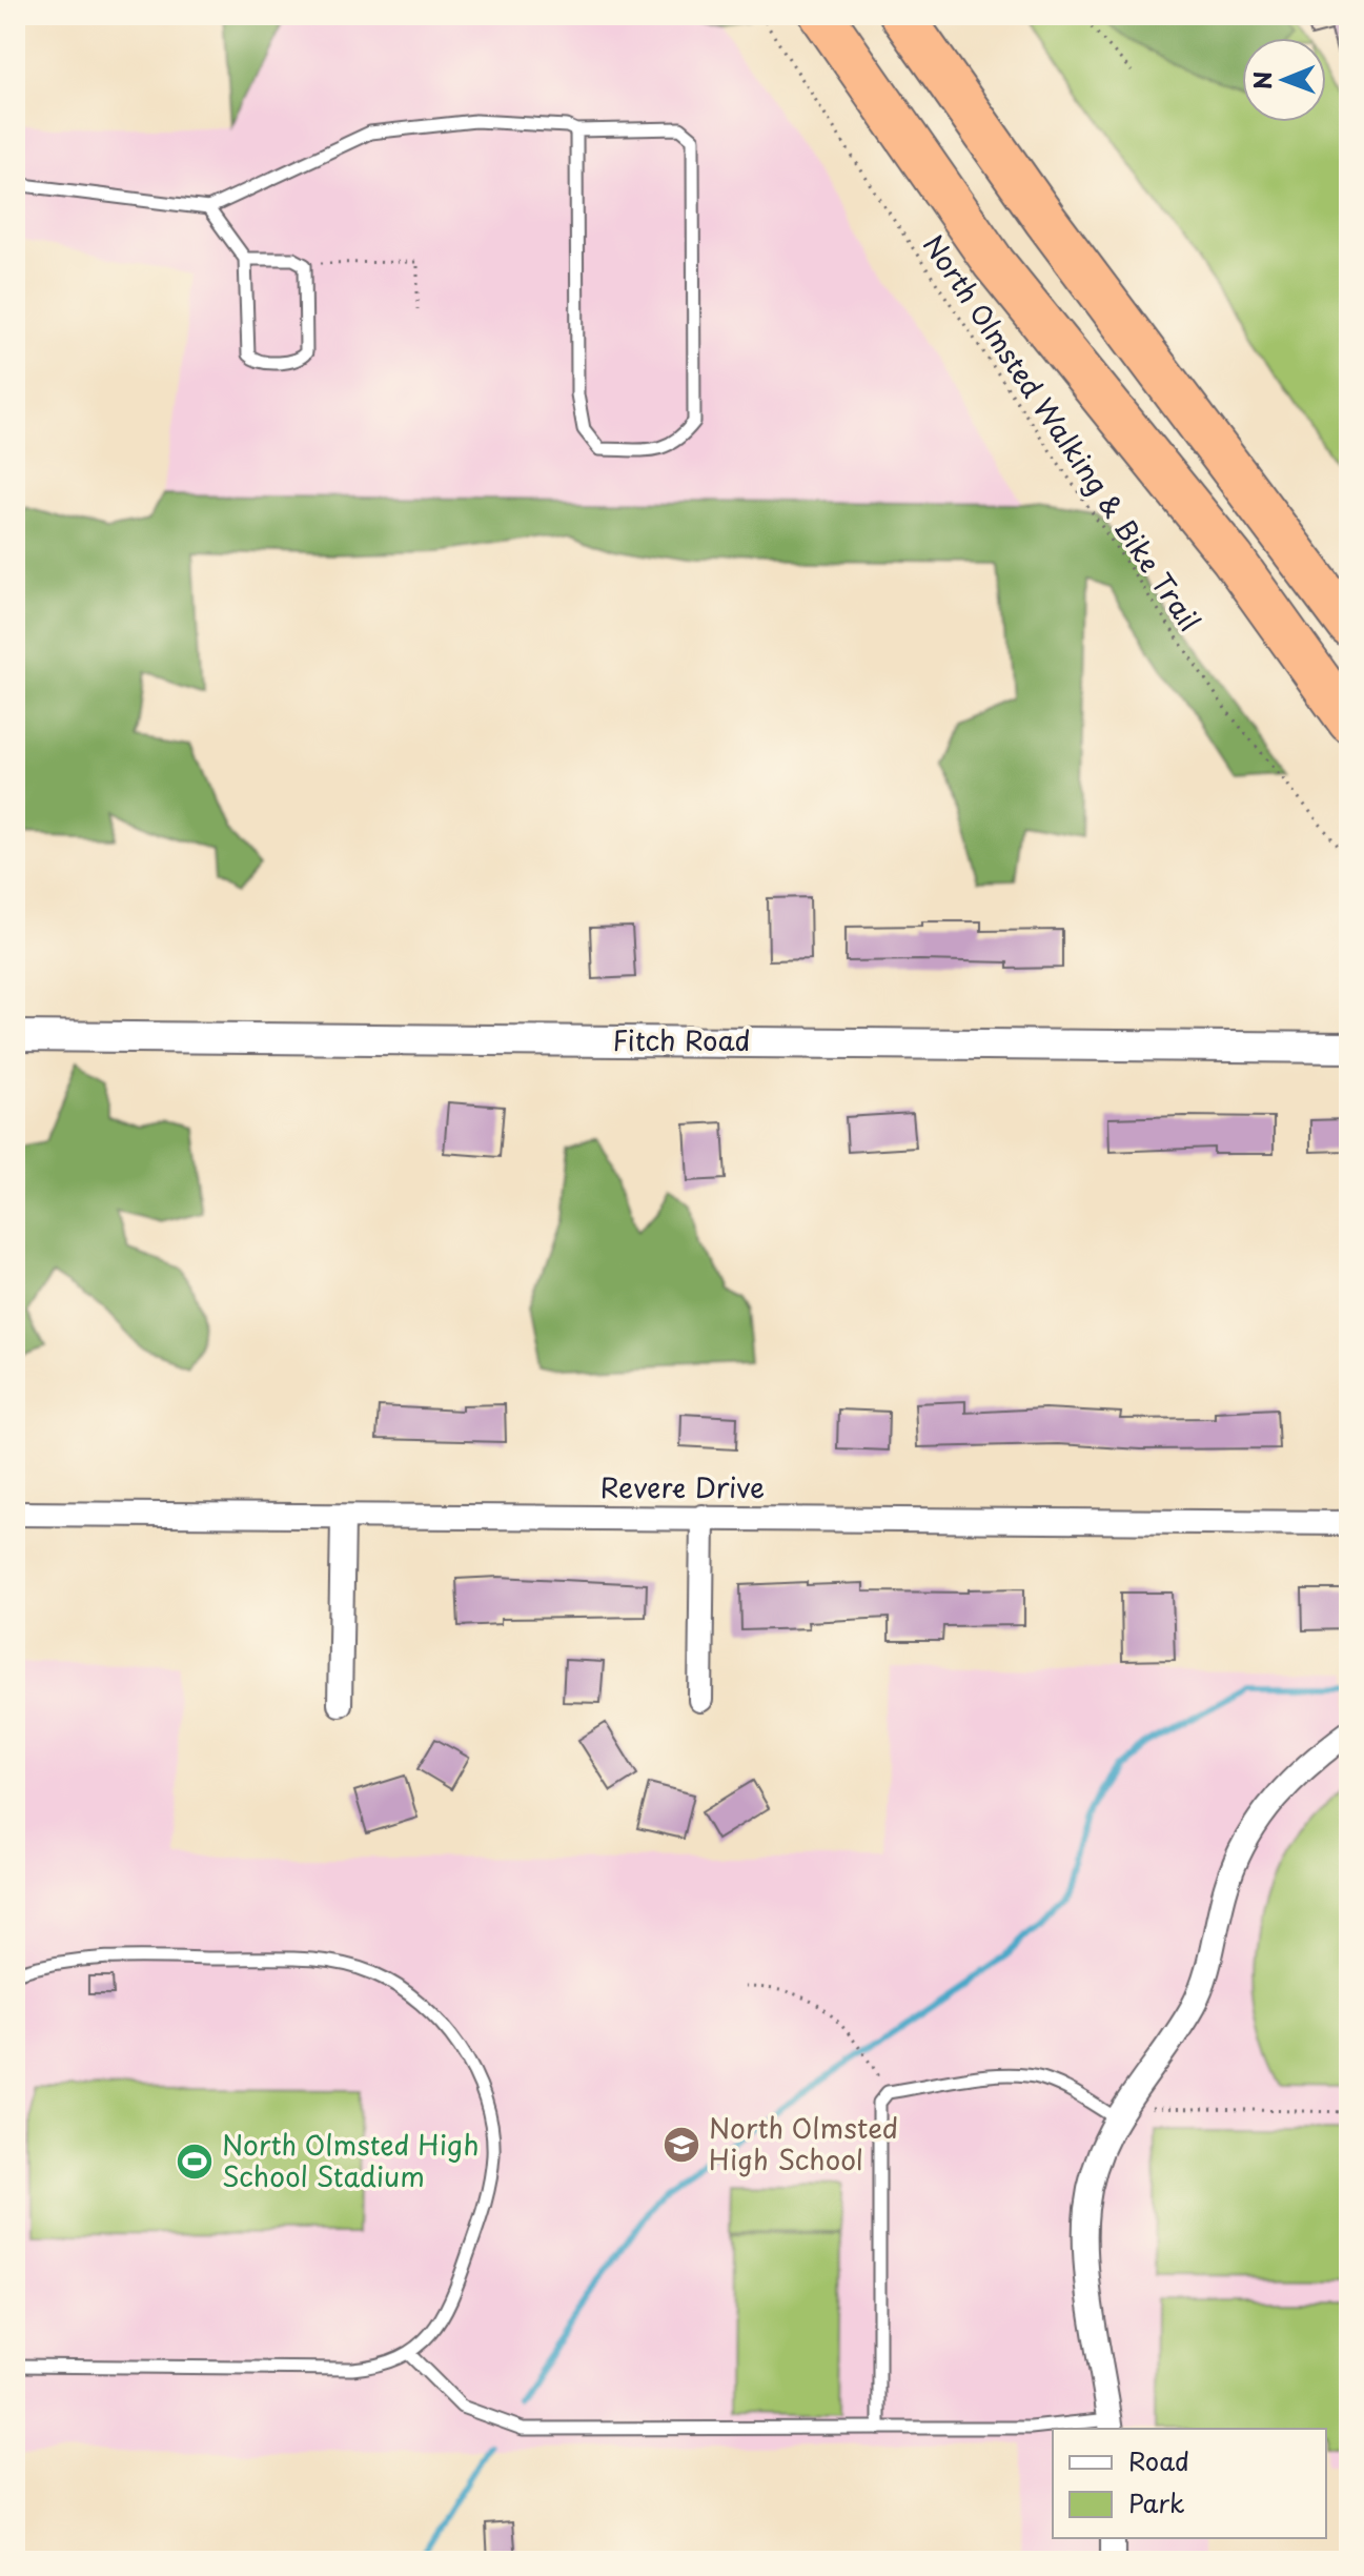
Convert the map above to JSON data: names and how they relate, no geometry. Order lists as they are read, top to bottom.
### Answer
{
  "streets": {
    "street": ["Fitch Road", "Revere Drive"],
    "path": ["North Olmsted Walking & Bike Trail"]
  },
  "places": {
    "school or university": ["North Olmsted High School"],
    "sports": ["North Olmsted High School Stadium"]
  },
  "legend": ["Road", "Park"],
  "north": "left"
}
